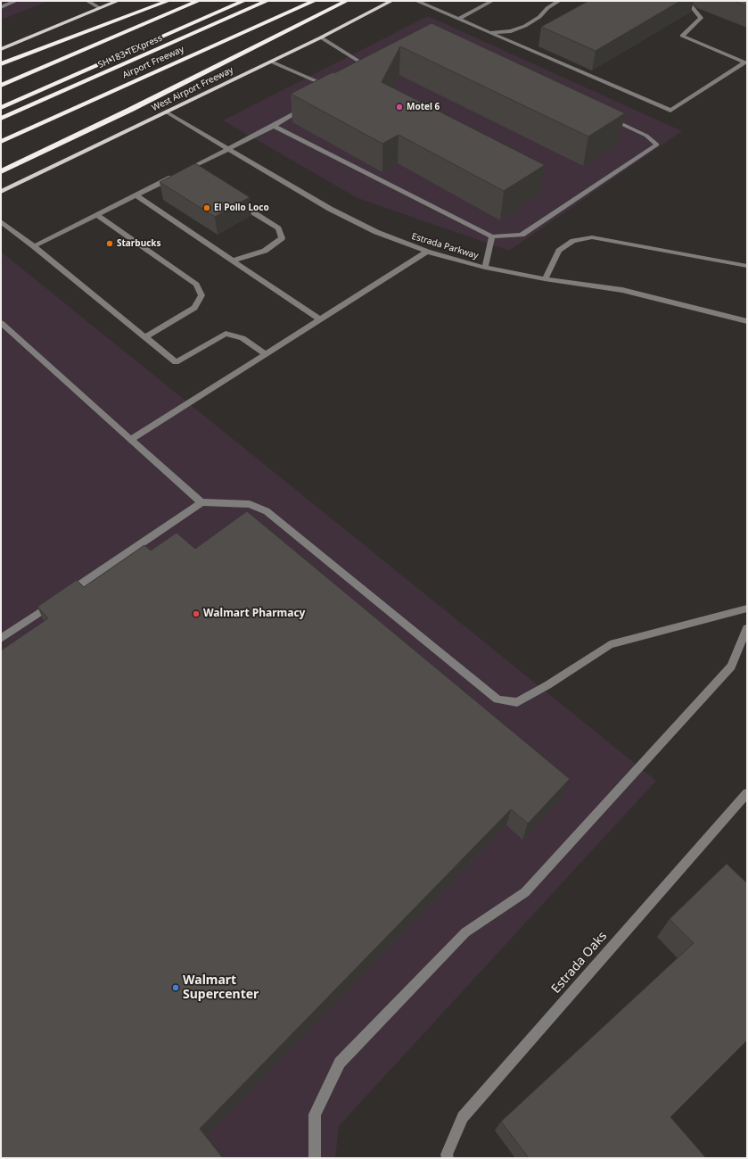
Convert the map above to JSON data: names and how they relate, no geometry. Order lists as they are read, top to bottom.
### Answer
{
  "streets": {
    "highway": ["SH 183 TEXpress", "Airport Freeway"],
    "main road": ["West Airport Freeway"],
    "street": ["Estrada Parkway", "Estrada Oaks"]
  },
  "crossings": [
    ["West Airport Freeway", "Estrada Parkway"]
  ],
  "places": [
    "Motel 6",
    "El Pollo Loco",
    "Starbucks",
    "Walmart Pharmacy",
    "Walmart Supercenter"
  ]
}
